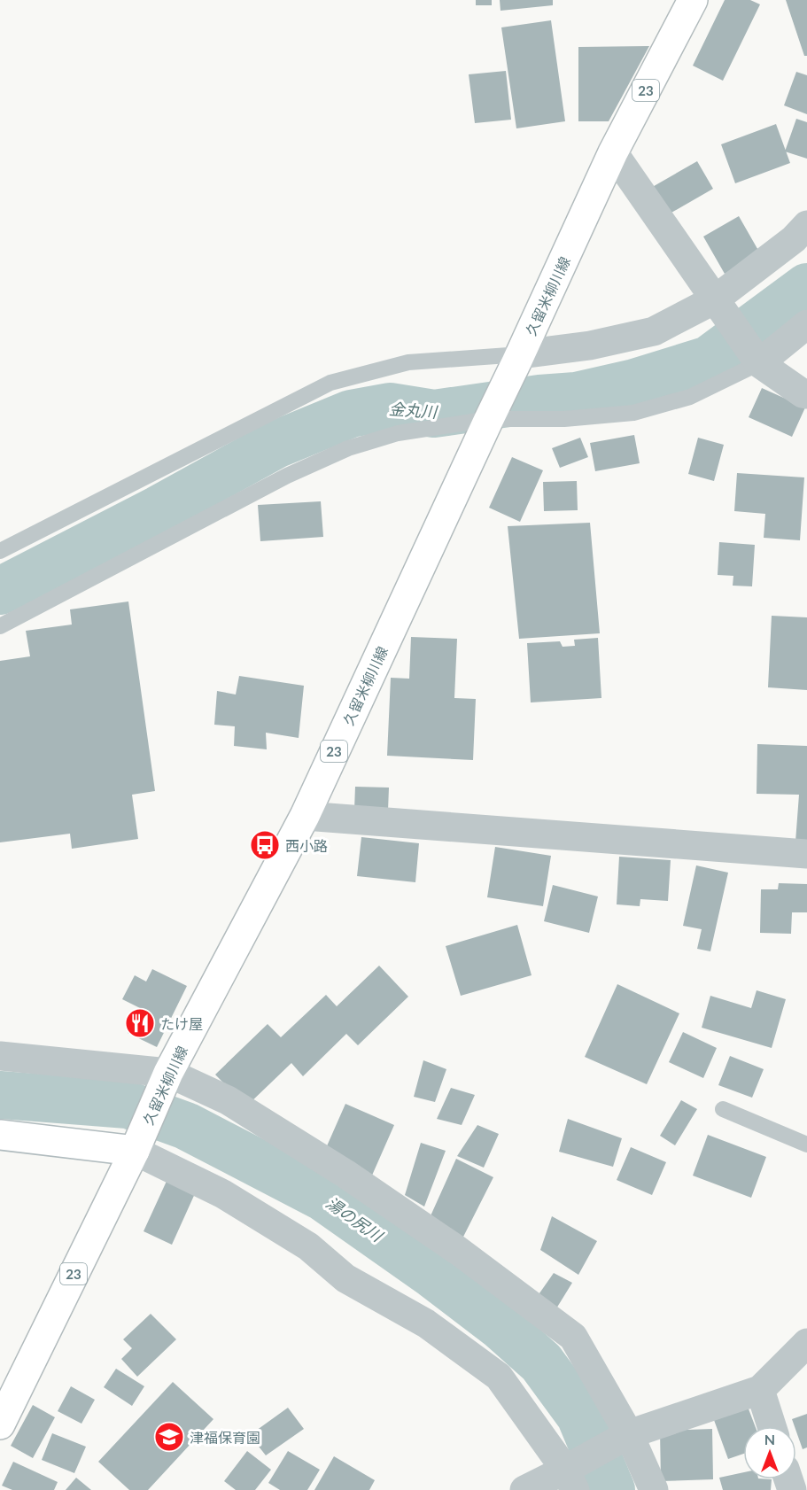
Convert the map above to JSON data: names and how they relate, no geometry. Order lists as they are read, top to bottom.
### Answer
{
  "streets": {
    "main road": ["23", "久留米柳川線"]
  },
  "water": ["金丸川", "湯の尻川"],
  "places": {
    "bus stop": ["西小路"],
    "restaurant": ["たけ屋"],
    "school or university": ["津福保育園"]
  },
  "north": "top"
}
